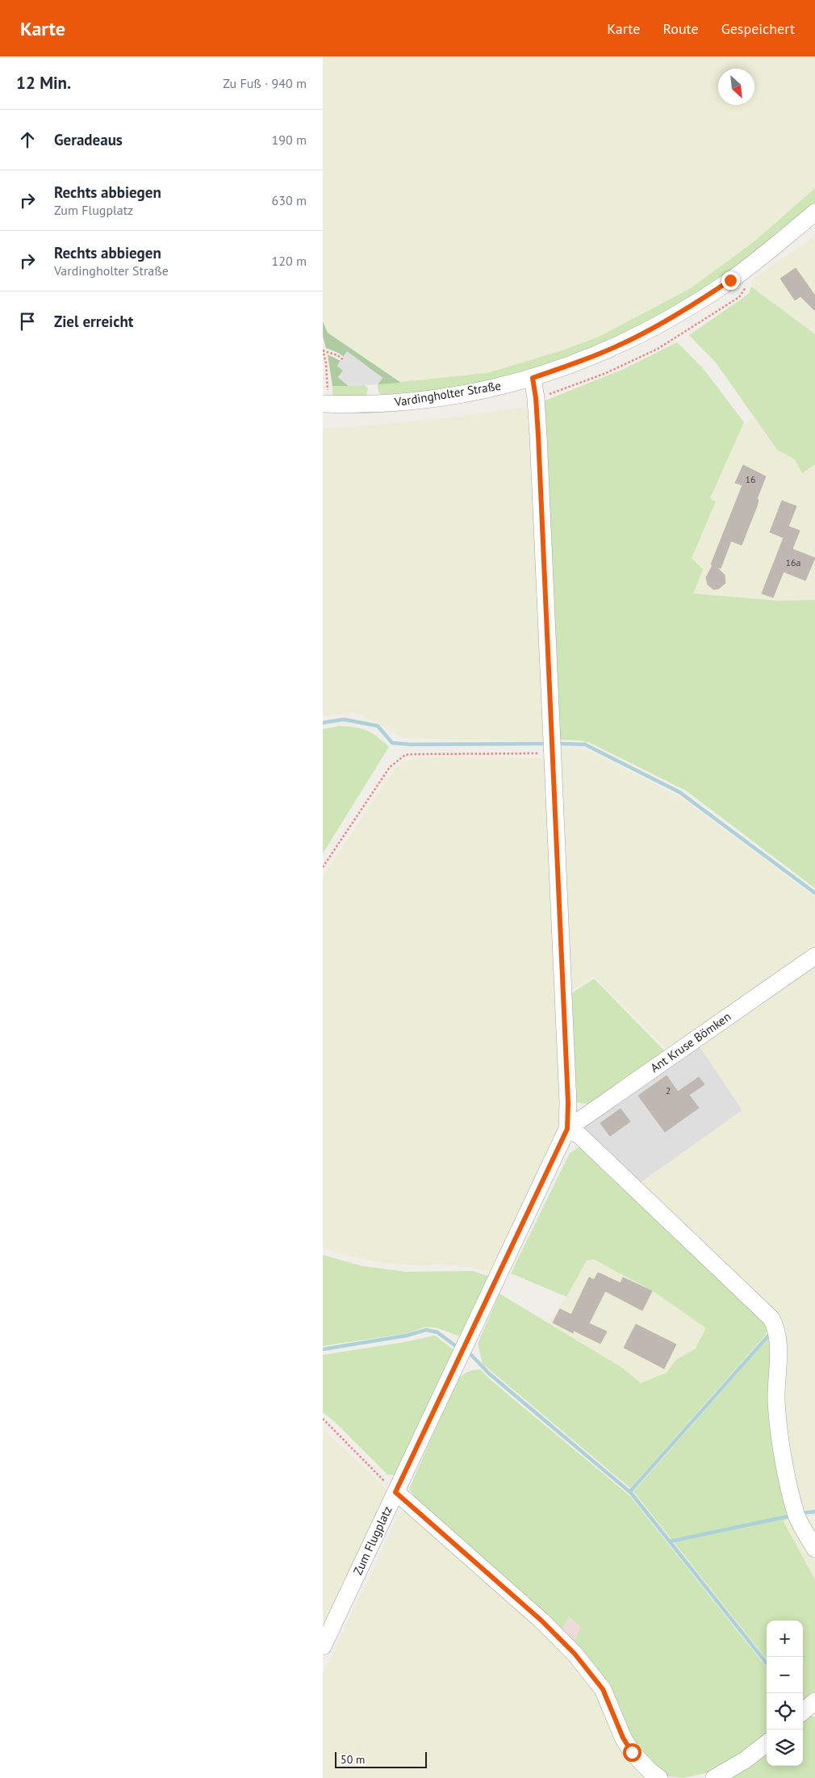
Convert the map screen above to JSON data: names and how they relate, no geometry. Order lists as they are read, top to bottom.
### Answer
{
  "streets": {
    "street": ["Vardingholter Straße", "Ant Kruse Bömken", "Zum Flugplatz"]
  },
  "crossings": [
    ["Vardingholter Straße", "Zum Flugplatz"],
    ["Ant Kruse Bömken", "Zum Flugplatz"]
  ],
  "house_numbers": ["16", "16a", "2"],
  "scale_bar": "50 m",
  "north": "bottom right",
  "page": {
    "header": "Karte",
    "nav": ["Karte", "Route", "Gespeichert"],
    "heading": ["12 Min.", "Zu Fuß · 940 m"],
    "list": [
      ["Geradeaus", "190 m"],
      ["Rechts abbiegen", "Zum Flugplatz", "630 m"],
      ["Rechts abbiegen", "Vardingholter Straße", "120 m"],
      "Ziel erreicht"
    ],
    "map_buttons": ["+", "−"],
    "scale": "50 m"
  }
}
